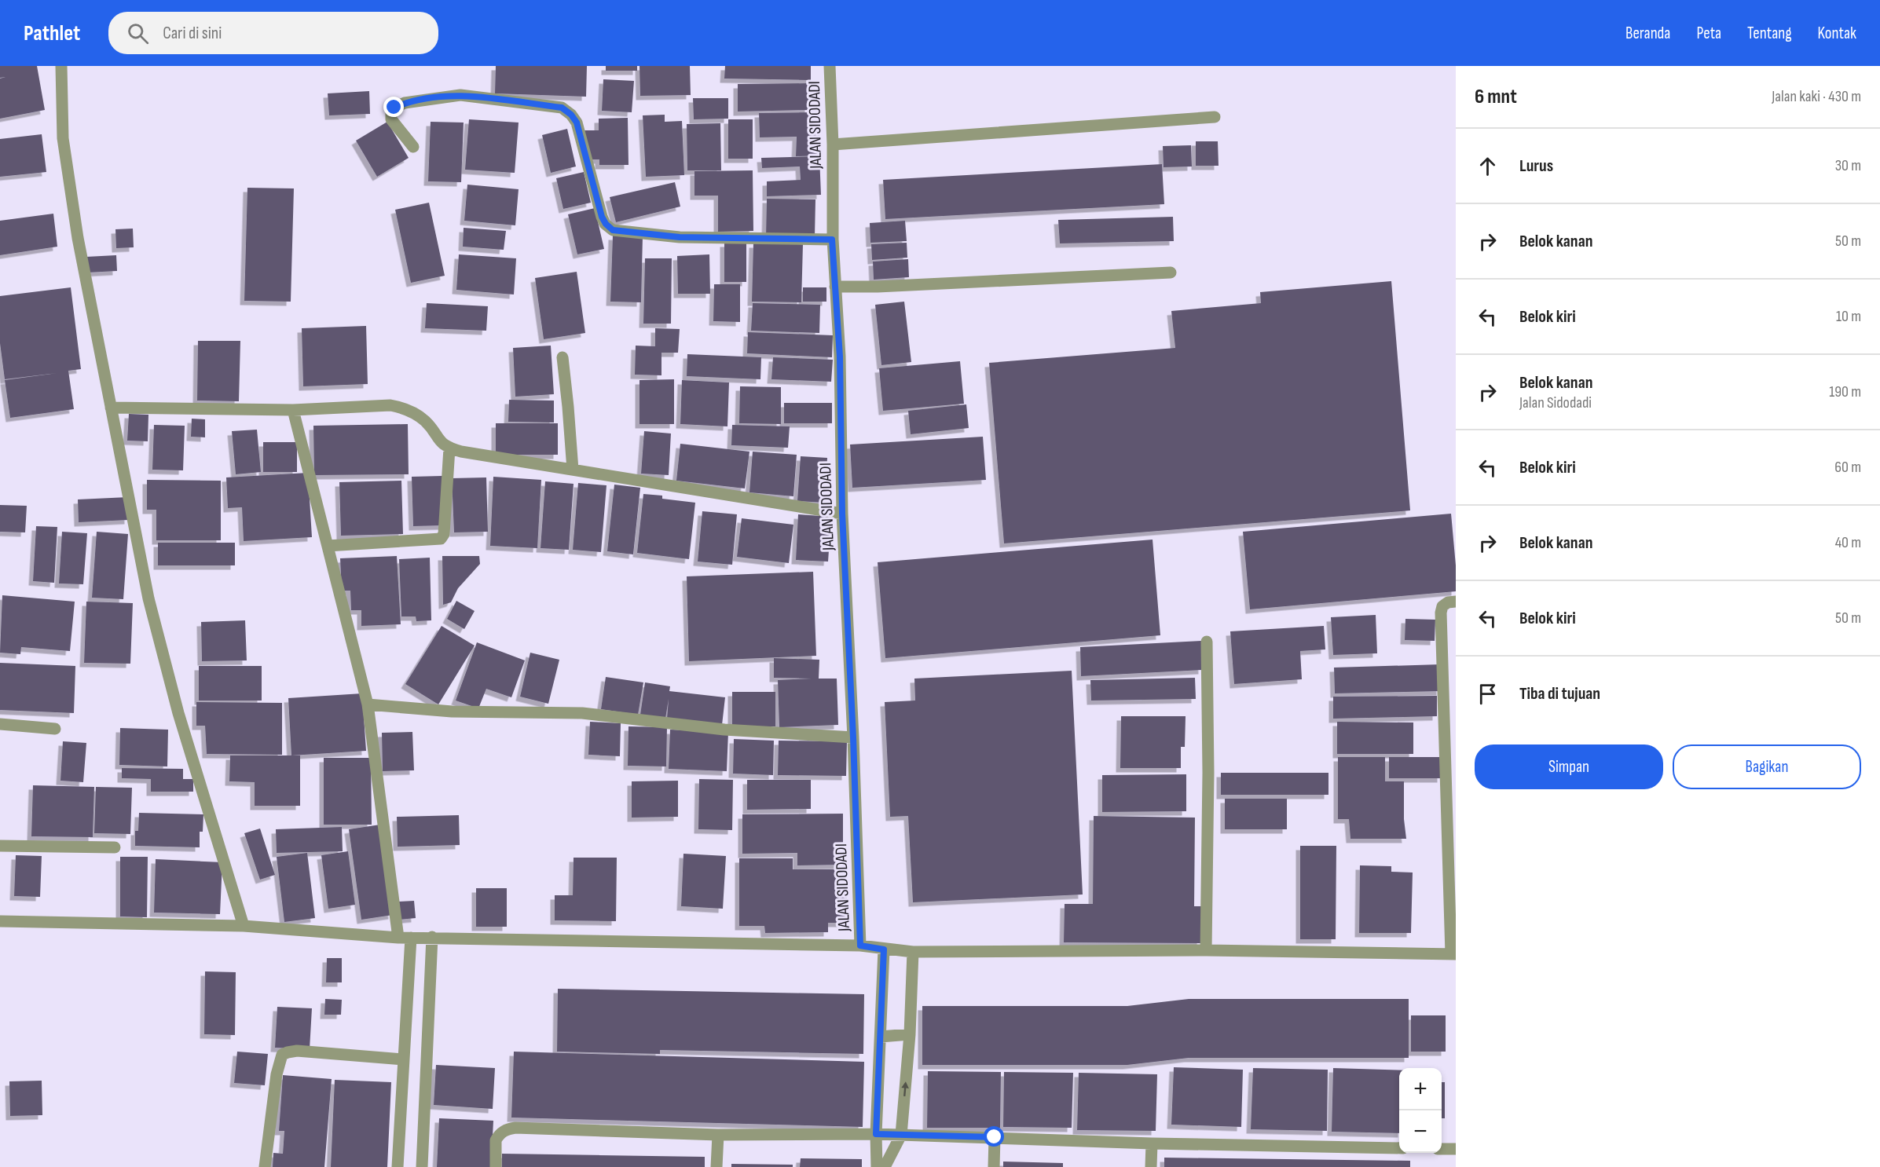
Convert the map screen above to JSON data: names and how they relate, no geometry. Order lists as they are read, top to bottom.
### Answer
{
  "streets": {
    "street": ["JALAN SIDODADI"]
  },
  "page": {
    "header": "Pathlet",
    "search": "Cari di sini",
    "nav": [
      "Beranda",
      "Peta",
      "Tentang",
      "Kontak"
    ],
    "heading": ["6 mnt", "Jalan kaki · 430 m"],
    "list": [
      ["Lurus", "30 m"],
      ["Belok kanan", "50 m"],
      ["Belok kiri", "10 m"],
      ["Belok kanan", "Jalan Sidodadi", "190 m"],
      ["Belok kiri", "60 m"],
      ["Belok kanan", "40 m"],
      ["Belok kiri", "50 m"],
      "Tiba di tujuan"
    ],
    "buttons": ["Simpan", "Bagikan"],
    "map_buttons": ["+", "−"]
  }
}
